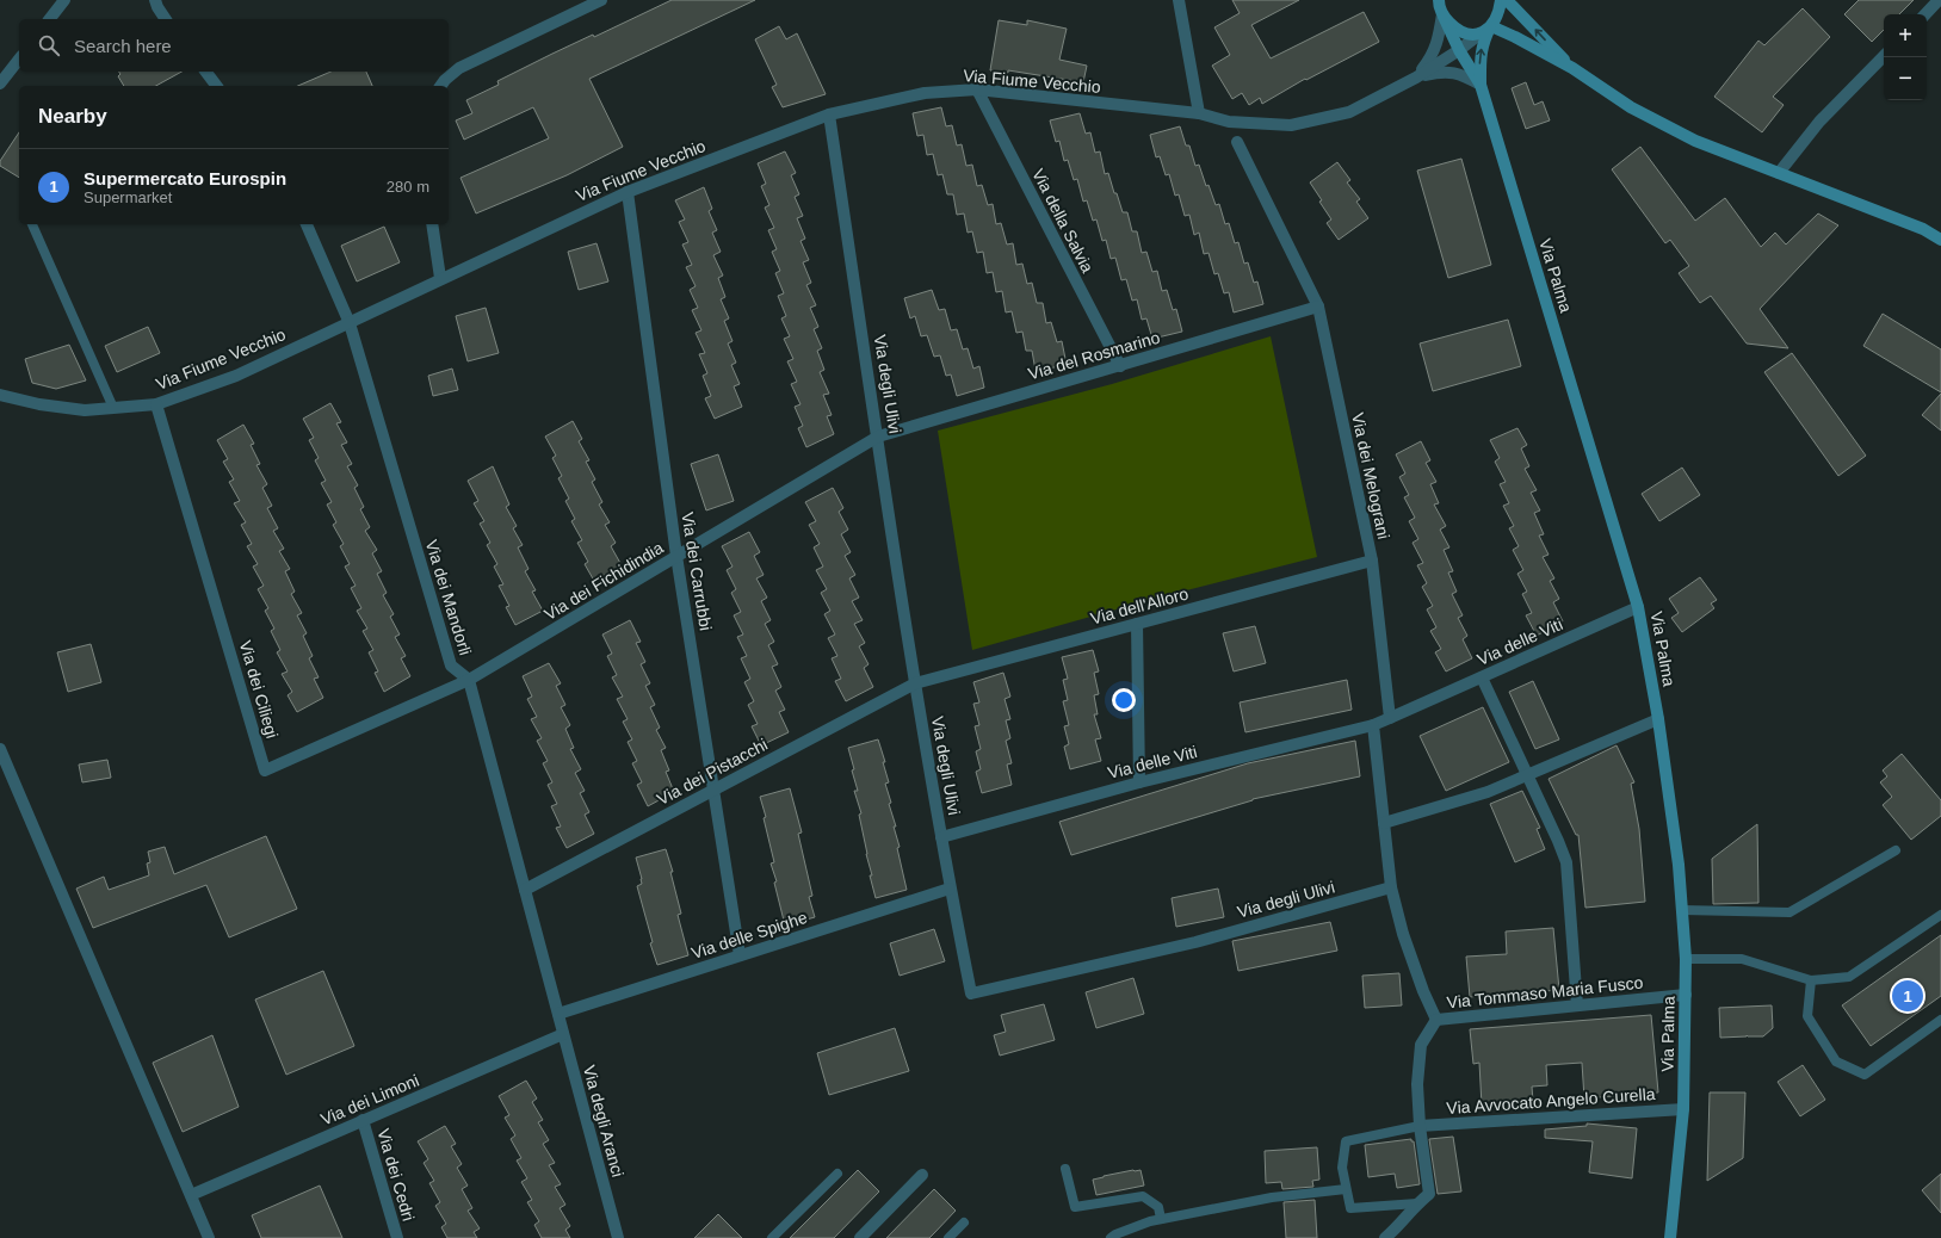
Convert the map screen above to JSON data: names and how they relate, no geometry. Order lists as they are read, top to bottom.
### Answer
{
  "streets": {
    "main road": ["Via Palma"],
    "street": [
      "Via Fiume Vecchio",
      "Via della Salvia",
      "Via del Rosmarino",
      "Via degli Ulivi",
      "Via dei Melograni",
      "Via dei Carrubbi",
      "Via dei Fichidindia",
      "Via dei Mandorli",
      "Via dell'Alloro",
      "Via delle Viti",
      "Via dei Ciliegi",
      "Via dei Pistacchi",
      "Via delle Spighe",
      "Via Tommaso Maria Fusco",
      "Via dei Limoni",
      "Via Avvocato Angelo Curella",
      "Via degli Aranci",
      "Via dei Cedri"
    ]
  },
  "crossings": [
    ["Via Fiume Vecchio", "Via della Salvia"],
    ["Via Fiume Vecchio", "Via degli Ulivi"],
    ["Via Fiume Vecchio", "Via dei Carrubbi"],
    ["Via Fiume Vecchio", "Via dei Mandorli"],
    ["Via Fiume Vecchio", "Via dei Ciliegi"],
    ["Via della Salvia", "Via del Rosmarino"],
    ["Via Palma", "Via delle Viti"],
    ["Via Palma", "Via Tommaso Maria Fusco"],
    ["Via Palma", "Via Avvocato Angelo Curella"],
    ["Via del Rosmarino", "Via degli Ulivi"],
    ["Via del Rosmarino", "Via dei Melograni"],
    ["Via del Rosmarino", "Via dei Fichidindia"],
    ["Via degli Ulivi", "Via dei Fichidindia"],
    ["Via degli Ulivi", "Via dell'Alloro"],
    ["Via degli Ulivi", "Via delle Viti"],
    ["Via degli Ulivi", "Via dei Pistacchi"],
    ["Via degli Ulivi", "Via delle Spighe"],
    ["Via dei Melograni", "Via dell'Alloro"],
    ["Via dei Melograni", "Via delle Viti"],
    ["Via dei Carrubbi", "Via dei Fichidindia"],
    ["Via dei Carrubbi", "Via dei Pistacchi"],
    ["Via dei Carrubbi", "Via delle Spighe"],
    ["Via dei Fichidindia", "Via dei Mandorli"],
    ["Via dei Fichidindia", "Via dei Ciliegi"],
    ["Via dei Mandorli", "Via dei Ciliegi"],
    ["Via dei Mandorli", "Via dei Pistacchi"],
    ["Via dei Mandorli", "Via delle Spighe"],
    ["Via dei Mandorli", "Via degli Aranci"],
    ["Via dell'Alloro", "Via dei Pistacchi"],
    ["Via delle Spighe", "Via degli Aranci"],
    ["Via dei Limoni", "Via degli Aranci"],
    ["Via dei Limoni", "Via dei Cedri"]
  ],
  "page": {
    "map_buttons": ["+", "−"],
    "search": "Search here",
    "heading": "Nearby",
    "list": [
      {
        "mark": "1",
        "name": "Supermercato Eurospin",
        "note": "Supermarket",
        "value": "280 m"
      }
    ],
    "pins": "1"
  }
}
